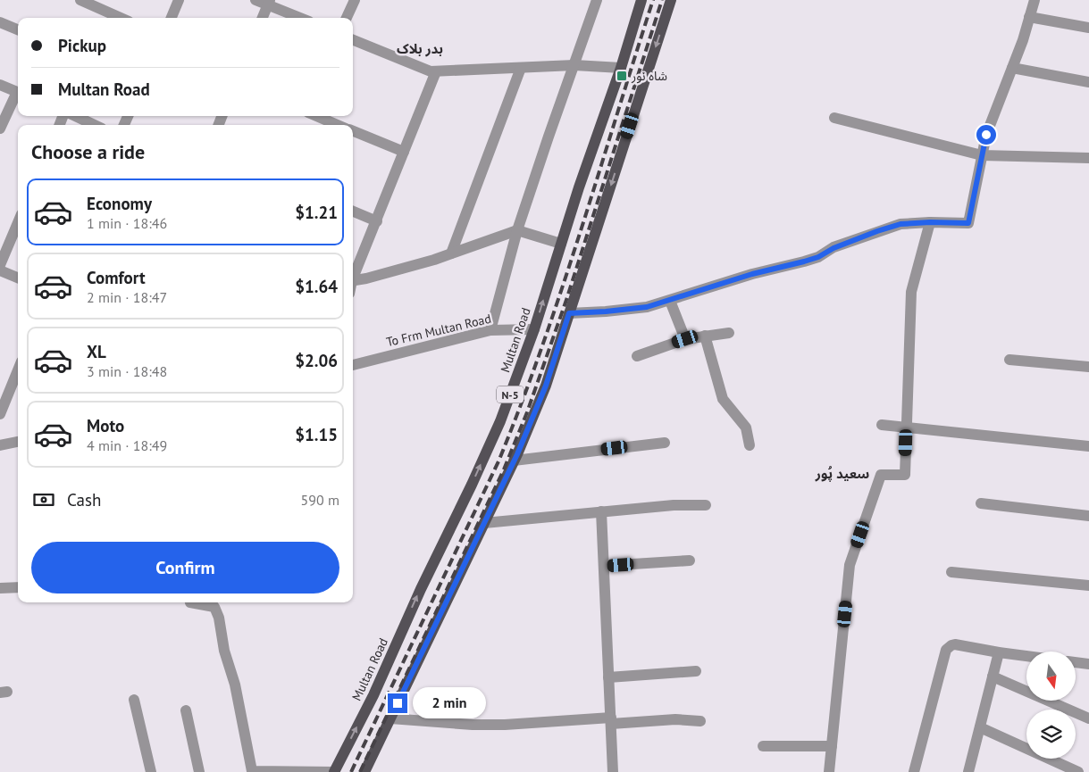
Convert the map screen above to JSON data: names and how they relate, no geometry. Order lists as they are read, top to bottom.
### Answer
{
  "streets": {
    "main road": ["Multan Road", "N-5"],
    "street": ["To Frm Multan Road"]
  },
  "crossings": [
    ["To Frm Multan Road", "Multan Road"]
  ],
  "districts": ["بدر بلاک", "سعید پُور"],
  "places": {
    "transit": ["شاہ نور"]
  },
  "north": "bottom",
  "page": {
    "banner": ["Pickup", "Multan Road"],
    "heading": "Choose a ride",
    "list": [
      {
        "name": "Economy",
        "note": "1 min · 18:46",
        "value": "$1.21"
      },
      {
        "name": "Comfort",
        "note": "2 min · 18:47",
        "value": "$1.64"
      },
      {
        "name": "XL",
        "note": "3 min · 18:48",
        "value": "$2.06"
      },
      {
        "name": "Moto",
        "note": "4 min · 18:49",
        "value": "$1.15"
      }
    ],
    "pay": ["Cash", "590 m"],
    "buttons": "Confirm",
    "bubble": "2 min"
  }
}
